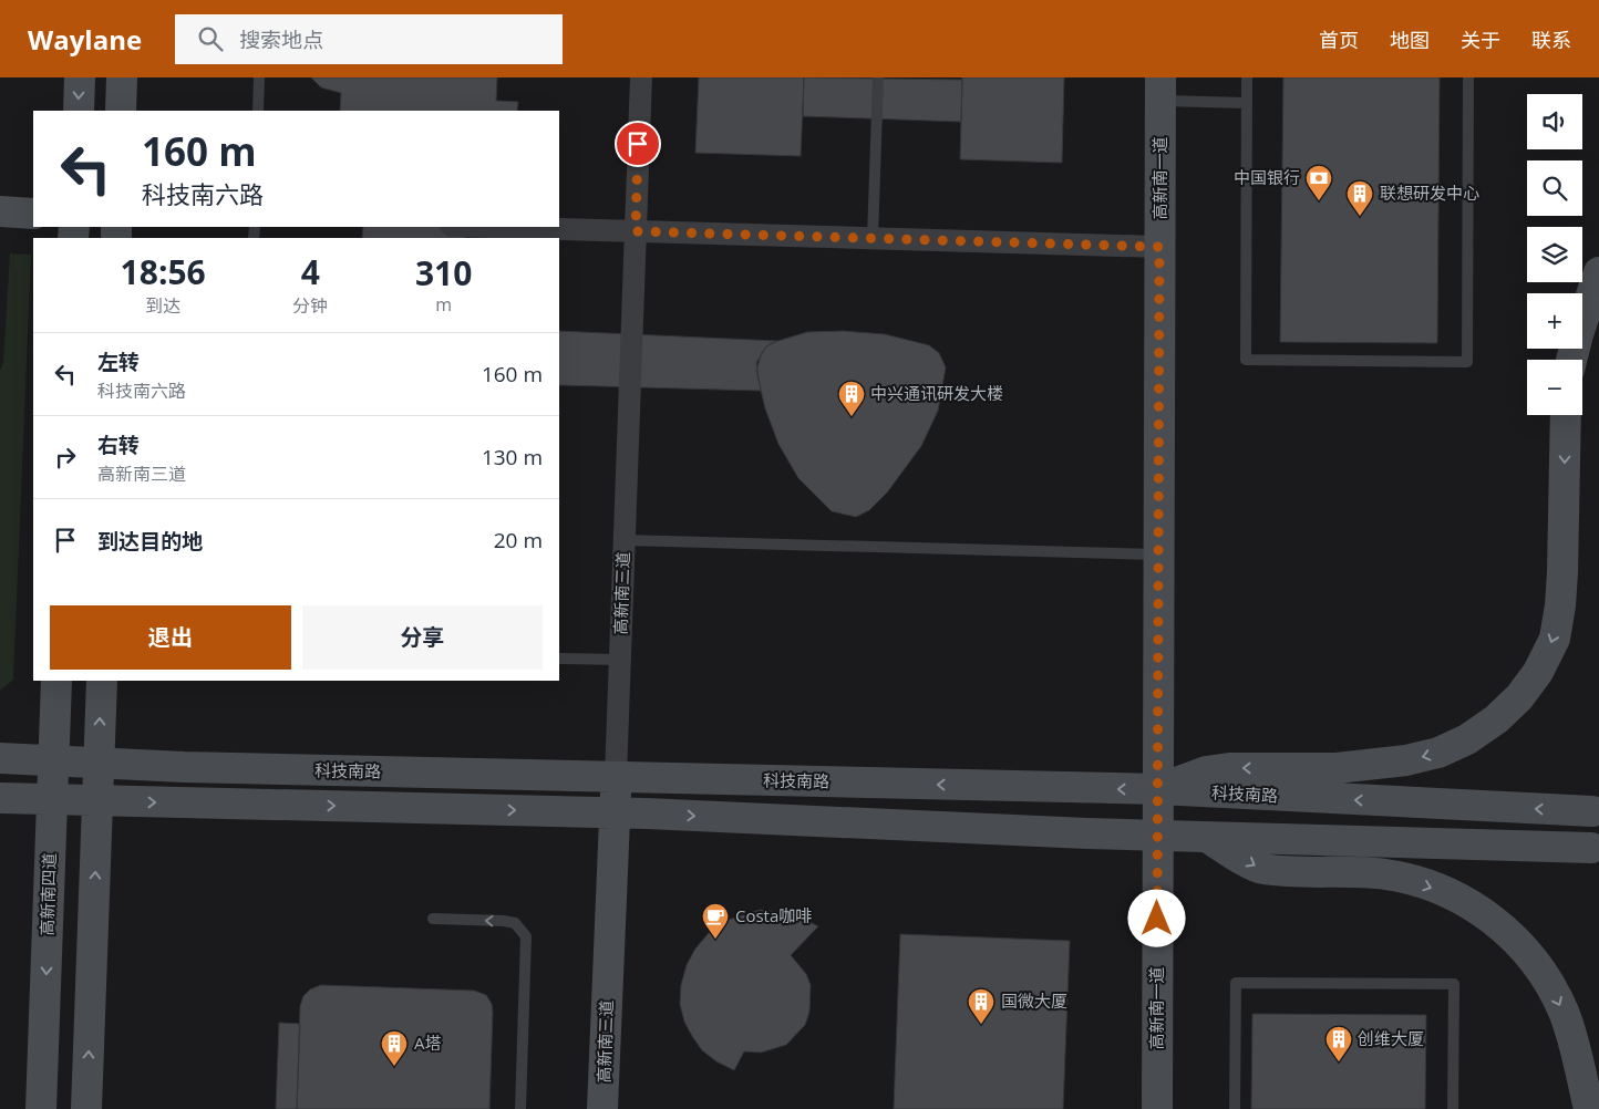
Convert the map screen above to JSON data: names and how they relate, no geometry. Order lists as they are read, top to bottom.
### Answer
{
  "streets": {
    "main road": [
      "高新南一道",
      "高新南三道",
      "科技南路",
      "高新南四道"
    ]
  },
  "crossings": [
    ["高新南一道", "科技南路"],
    ["高新南三道", "科技南路"],
    ["科技南路", "高新南四道"]
  ],
  "places": {
    "bank": ["中国银行"],
    "building": [
      "联想研发中心",
      "中兴通讯研发大楼",
      "国微大厦",
      "创维大厦",
      "A塔"
    ],
    "cafe": ["Costa咖啡"]
  },
  "page": {
    "header": "Waylane",
    "search": "搜索地点",
    "nav": [
      "首页",
      "地图",
      "关于",
      "联系"
    ],
    "map_buttons": ["+", "−"],
    "turn": ["160 m", "科技南六路"],
    "eta": [
      "18:56",
      "到达",
      "4",
      "分钟",
      "310",
      "m"
    ],
    "list": [
      {
        "name": "左转",
        "note": "科技南六路",
        "value": "160 m"
      },
      {
        "name": "右转",
        "note": "高新南三道",
        "value": "130 m"
      },
      {
        "name": "到达目的地",
        "value": "20 m"
      }
    ],
    "buttons": ["退出", "分享"]
  }
}
